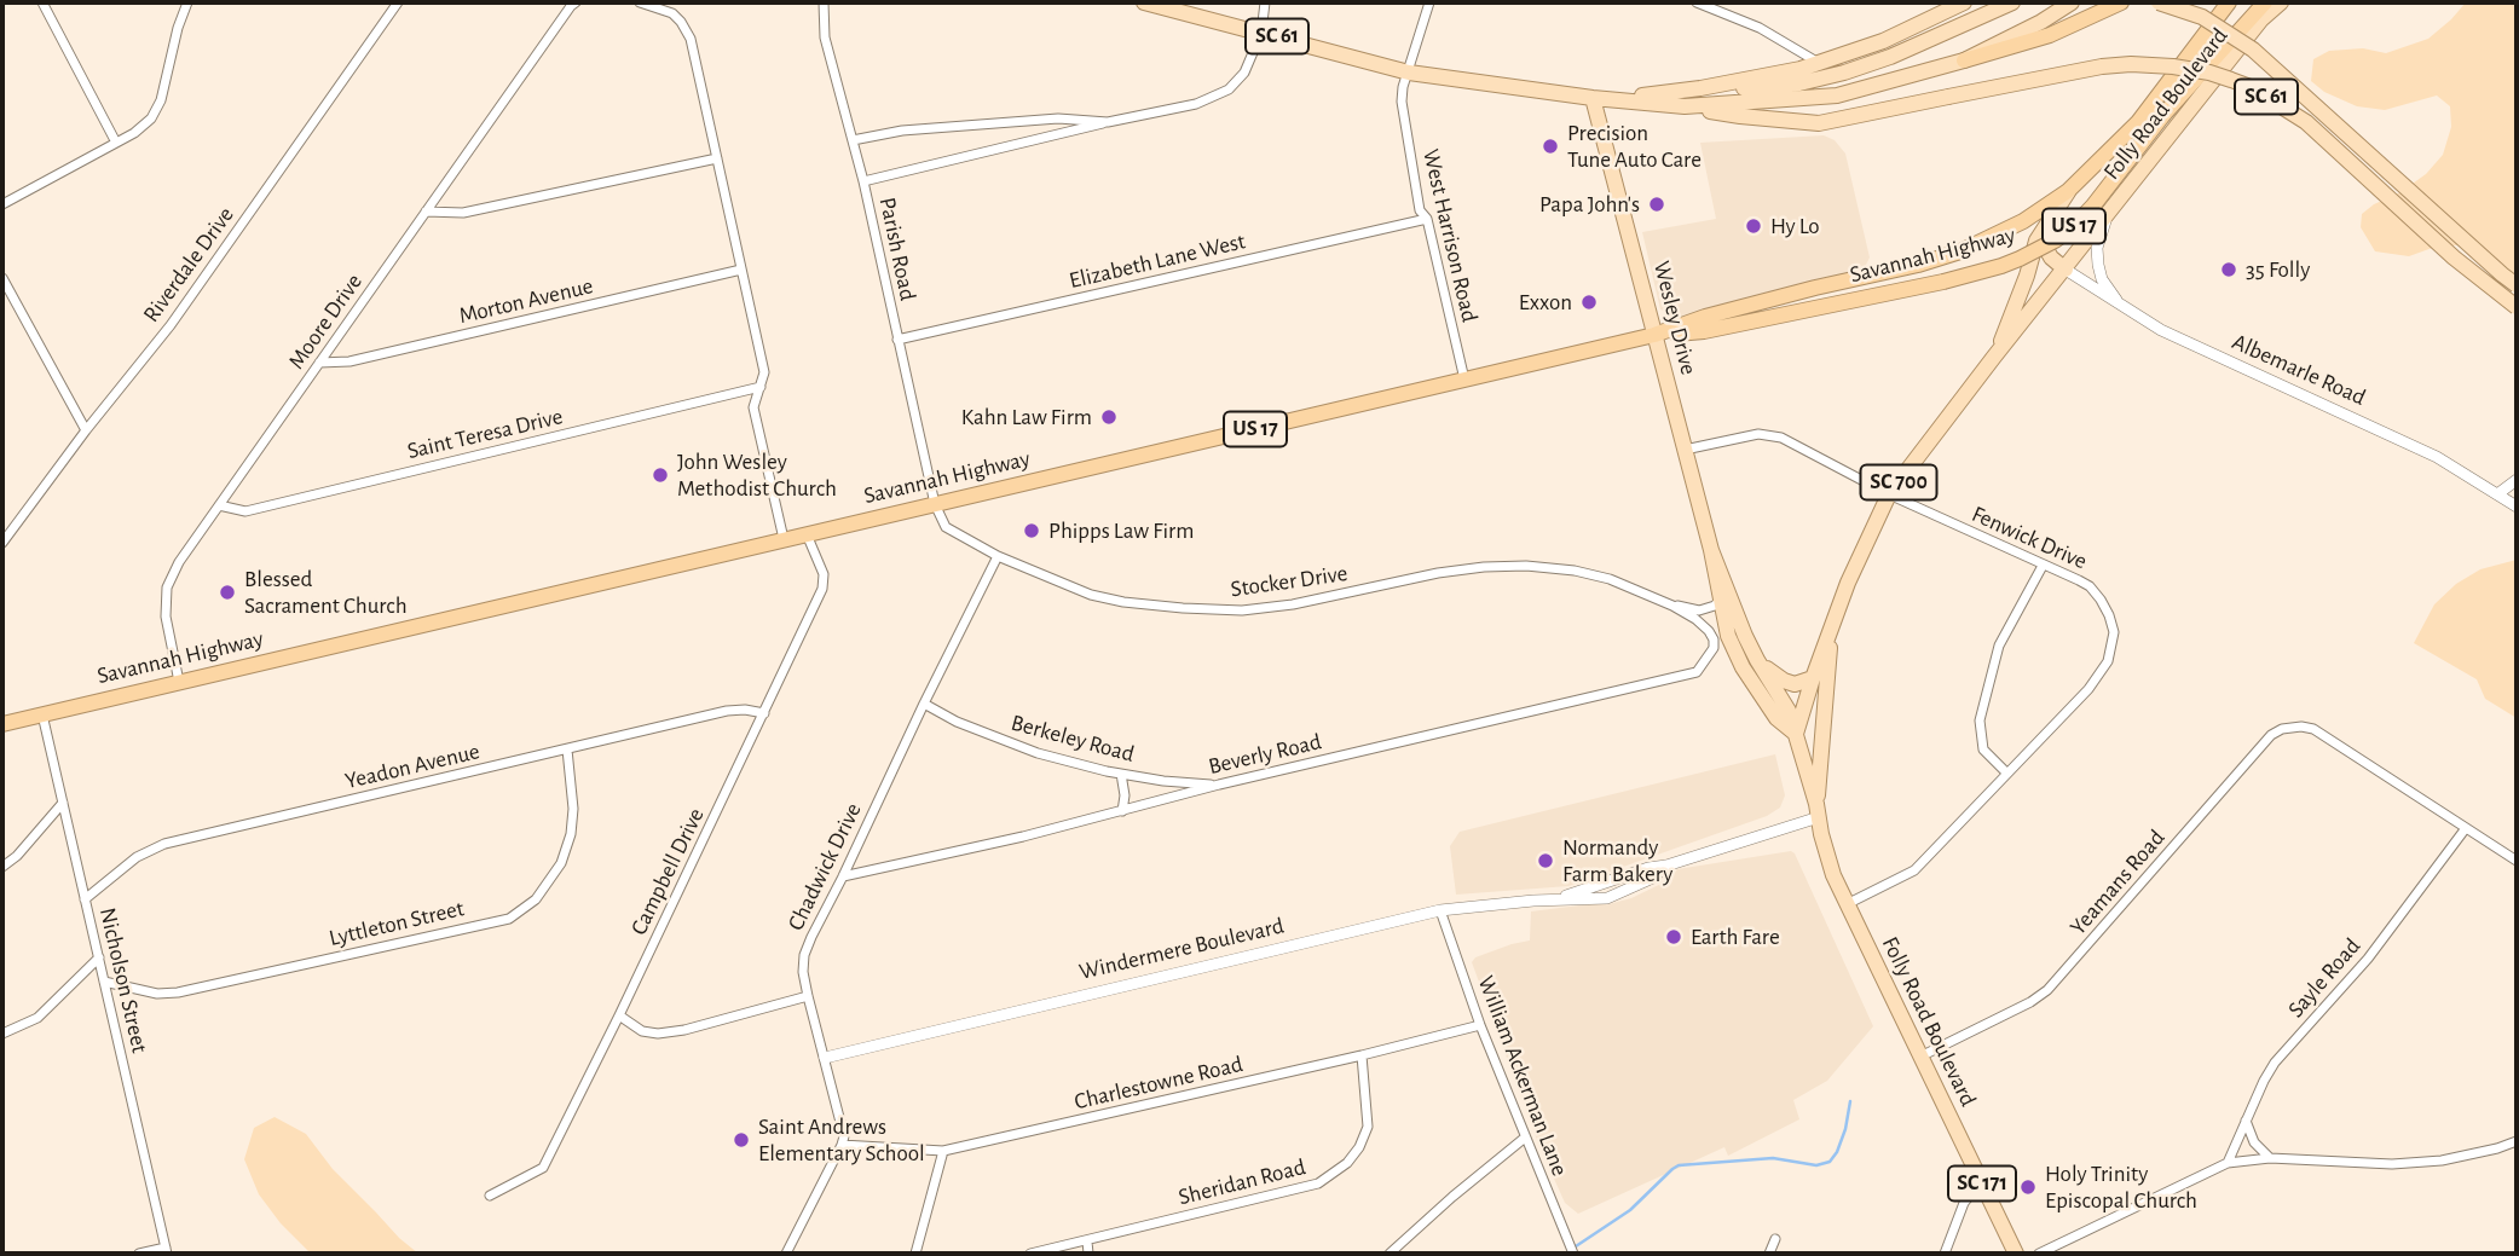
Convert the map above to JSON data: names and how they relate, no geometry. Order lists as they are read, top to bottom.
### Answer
{
  "streets": {
    "highway": ["US 17", "Savannah Highway"],
    "main road": [
      "SC 61",
      "Folly Road Boulevard",
      "Wesley Drive",
      "SC 700",
      "SC 171"
    ],
    "street": [
      "West Harrison Road",
      "Parish Road",
      "Elizabeth Lane West",
      "Riverdale Drive",
      "Morton Avenue",
      "Moore Drive",
      "Albemarle Road",
      "Saint Teresa Drive",
      "Fenwick Drive",
      "Stocker Drive",
      "Berkeley Road",
      "Beverly Road",
      "Yeadon Avenue",
      "Chadwick Drive",
      "Campbell Drive",
      "Yeamans Road",
      "Lyttleton Street",
      "Windermere Boulevard",
      "Sayle Road",
      "Nicholson Street",
      "William Ackerman Lane",
      "Charlestowne Road",
      "Sheridan Road"
    ]
  },
  "crossings": [
    ["SC 61", "West Harrison Road"],
    ["SC 61", "Wesley Drive"],
    ["Folly Road Boulevard", "Savannah Highway"],
    ["Folly Road Boulevard", "Wesley Drive"],
    ["Folly Road Boulevard", "Albemarle Road"],
    ["Folly Road Boulevard", "Fenwick Drive"],
    ["Folly Road Boulevard", "Yeamans Road"],
    ["Folly Road Boulevard", "Windermere Boulevard"],
    ["West Harrison Road", "Savannah Highway"],
    ["West Harrison Road", "Elizabeth Lane West"],
    ["Parish Road", "Savannah Highway"],
    ["Parish Road", "Elizabeth Lane West"],
    ["Parish Road", "Stocker Drive"],
    ["Savannah Highway", "Wesley Drive"],
    ["Savannah Highway", "Moore Drive"],
    ["Savannah Highway", "Stocker Drive"],
    ["Savannah Highway", "Campbell Drive"],
    ["Savannah Highway", "Nicholson Street"],
    ["Morton Avenue", "Moore Drive"],
    ["Wesley Drive", "Fenwick Drive"],
    ["Wesley Drive", "Stocker Drive"],
    ["Moore Drive", "Saint Teresa Drive"],
    ["Stocker Drive", "Beverly Road"],
    ["Stocker Drive", "Chadwick Drive"],
    ["Berkeley Road", "Beverly Road"],
    ["Berkeley Road", "Chadwick Drive"],
    ["Beverly Road", "Chadwick Drive"],
    ["Yeadon Avenue", "Campbell Drive"],
    ["Yeadon Avenue", "Lyttleton Street"],
    ["Yeadon Avenue", "Nicholson Street"],
    ["Chadwick Drive", "Windermere Boulevard"],
    ["Chadwick Drive", "Charlestowne Road"],
    ["Yeamans Road", "Sayle Road"],
    ["Lyttleton Street", "Nicholson Street"],
    ["Windermere Boulevard", "William Ackerman Lane"],
    ["William Ackerman Lane", "Charlestowne Road"],
    ["Charlestowne Road", "Sheridan Road"]
  ],
  "places": [
    "Precision Tune Auto Care",
    "Papa John's",
    "Hy Lo",
    "35 Folly",
    "Exxon",
    "Kahn Law Firm",
    "John Wesley Methodist Church",
    "Phipps Law Firm",
    "Blessed Sacrament Church",
    "Normandy Farm Bakery",
    "Earth Fare",
    "Saint Andrews Elementary School",
    "Holy Trinity Episcopal Church"
  ]
}
